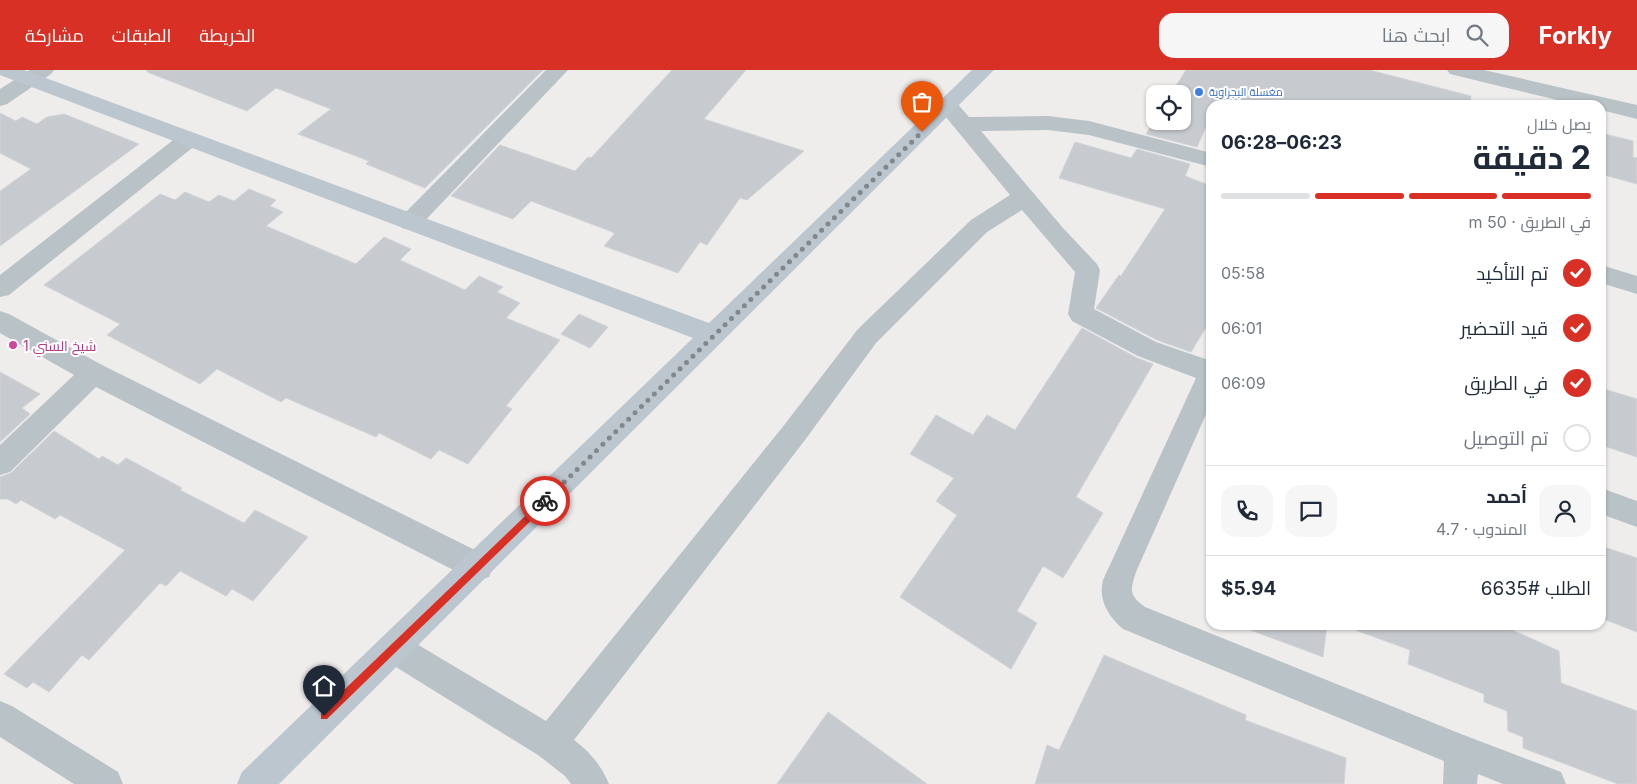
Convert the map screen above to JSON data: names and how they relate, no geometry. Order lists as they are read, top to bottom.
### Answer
{
  "places": ["مغسلة البجراوية", "شيخ السني 1"],
  "page": {
    "header": "Forkly",
    "search": "ابحث هنا",
    "nav": ["الخريطة", "الطبقات", "مشاركة"],
    "heading": ["2 دقيقة", "يصل خلال", "06:23–06:28"],
    "panel": [
      "أحمد",
      "المندوب · 4.7",
      "الطلب #6635",
      "$5.94"
    ],
    "bar": "في الطريق · 50 m",
    "list": [
      ["تم التأكيد", "05:58"],
      ["قيد التحضير", "06:01"],
      ["في الطريق", "06:09"],
      "تم التوصيل"
    ]
  }
}
